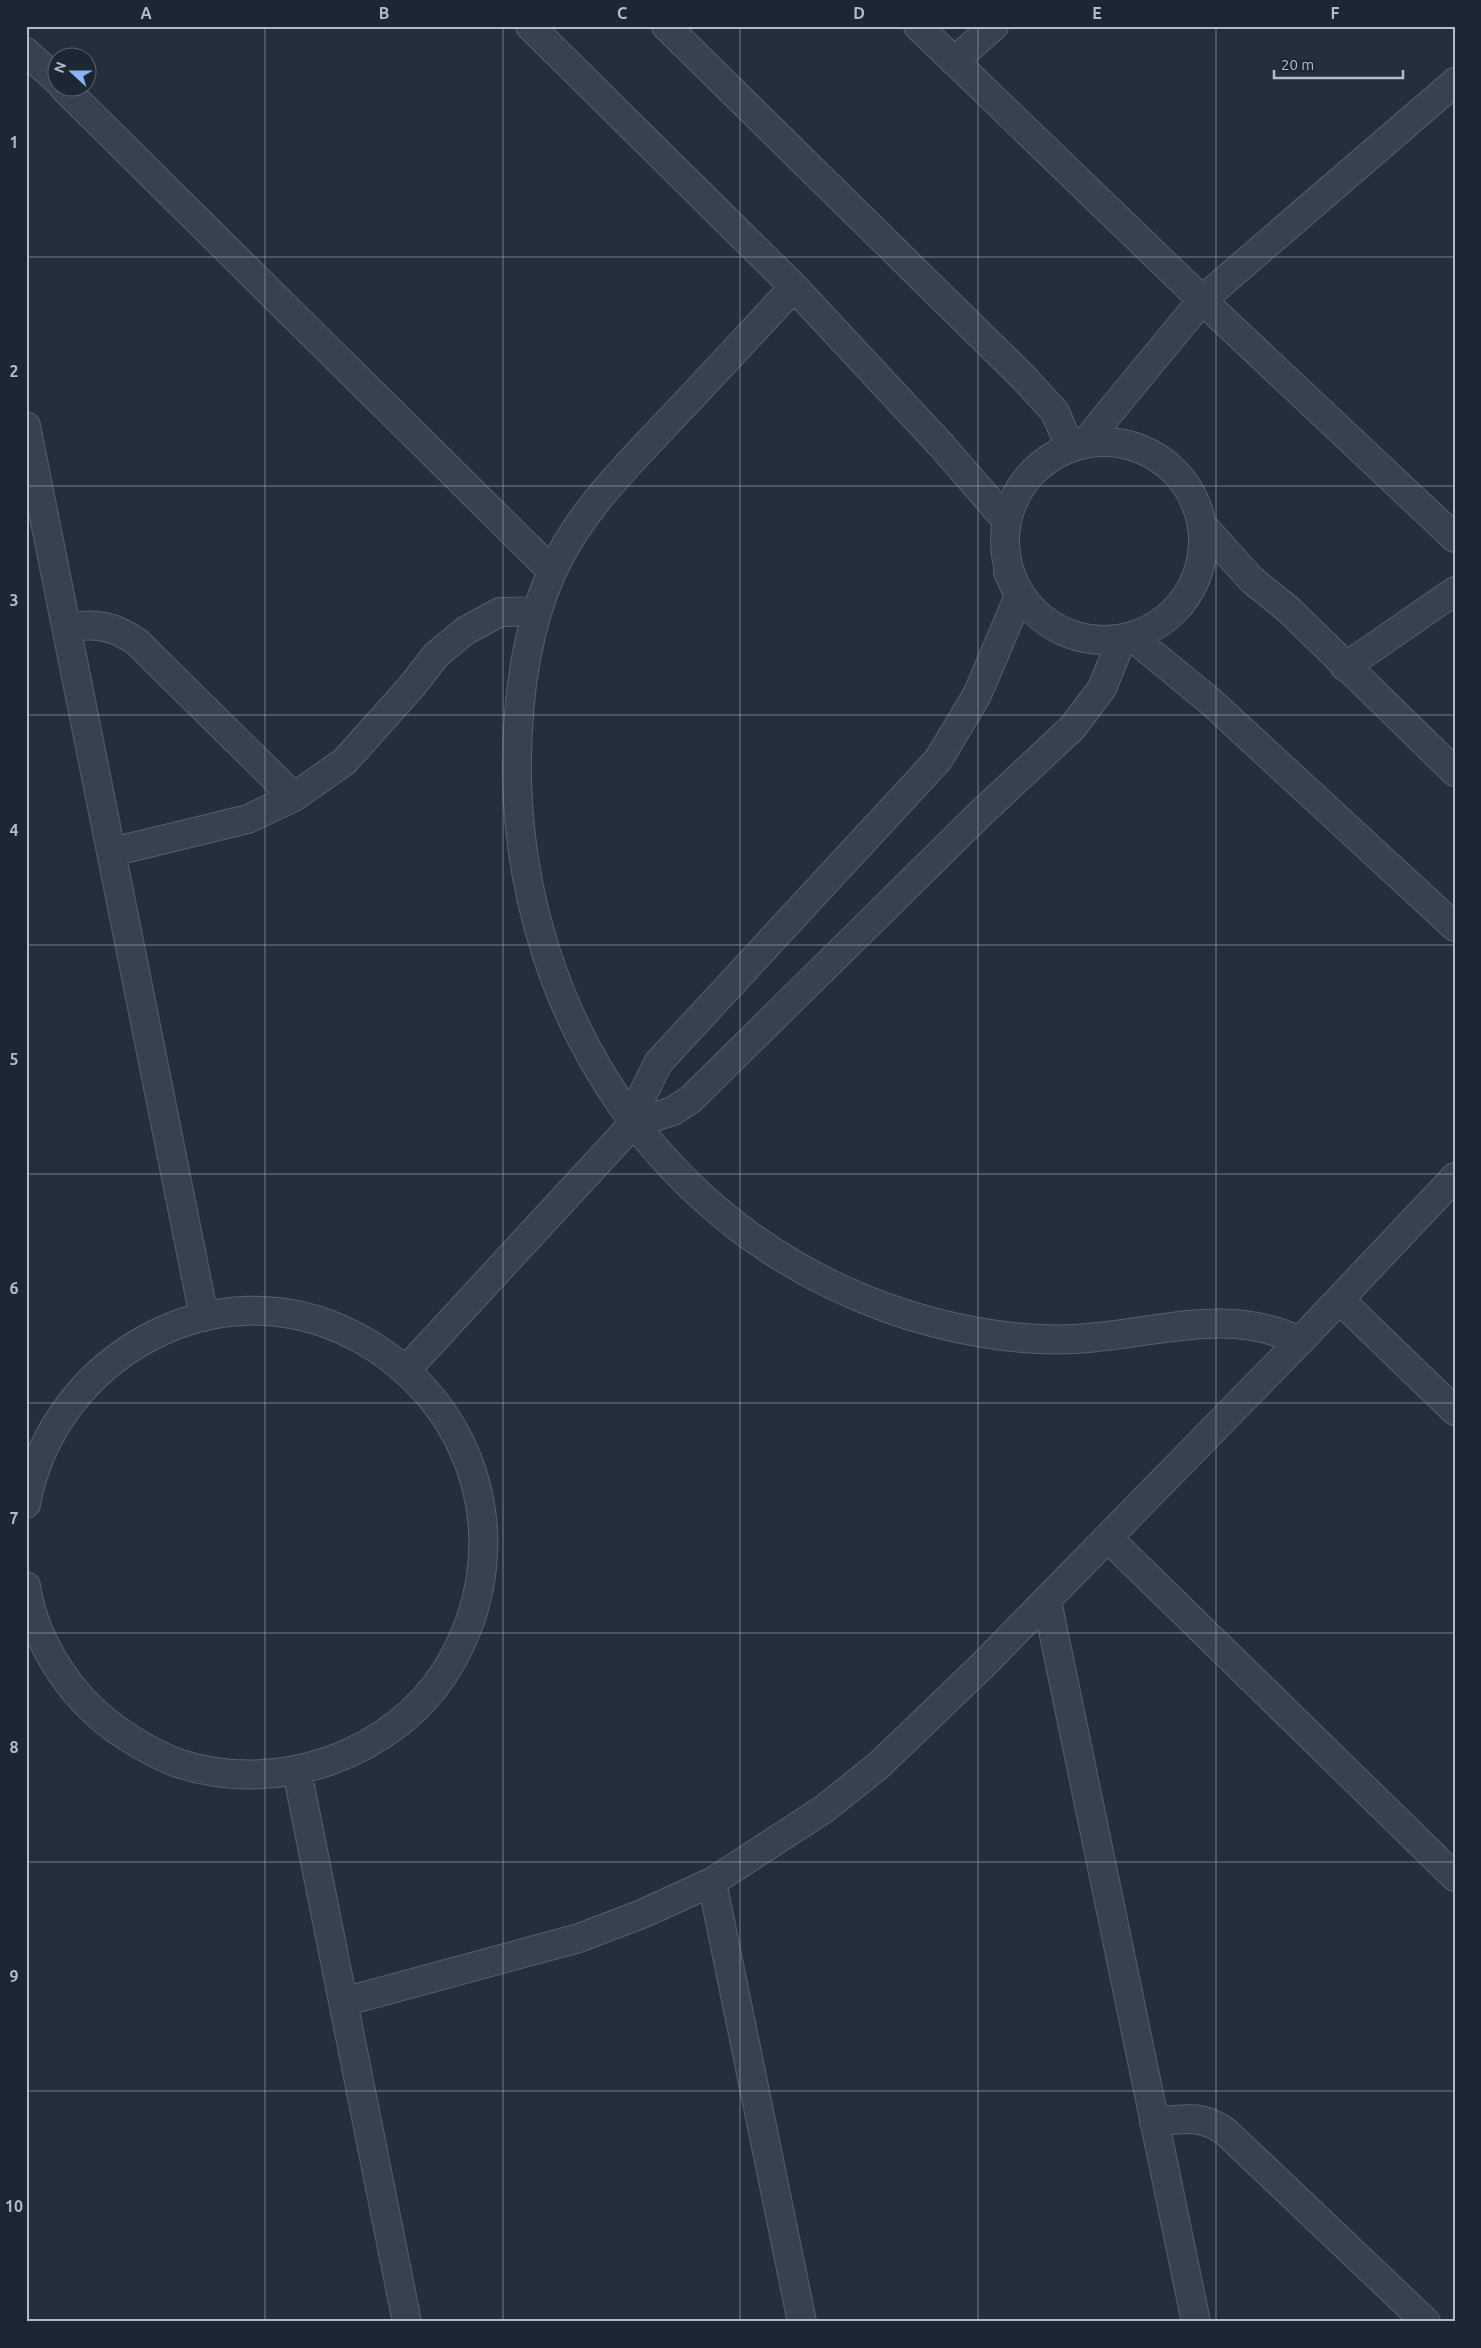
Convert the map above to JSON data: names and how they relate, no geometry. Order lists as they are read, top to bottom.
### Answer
{
  "scale_bar": "20 m",
  "north": "left",
  "grid": {
    "columns": [
      "A",
      "B",
      "C",
      "D",
      "E",
      "F"
    ],
    "rows": [
      "1",
      "2",
      "3",
      "4",
      "5",
      "6",
      "7",
      "8",
      "9",
      "10"
    ]
  }
}
